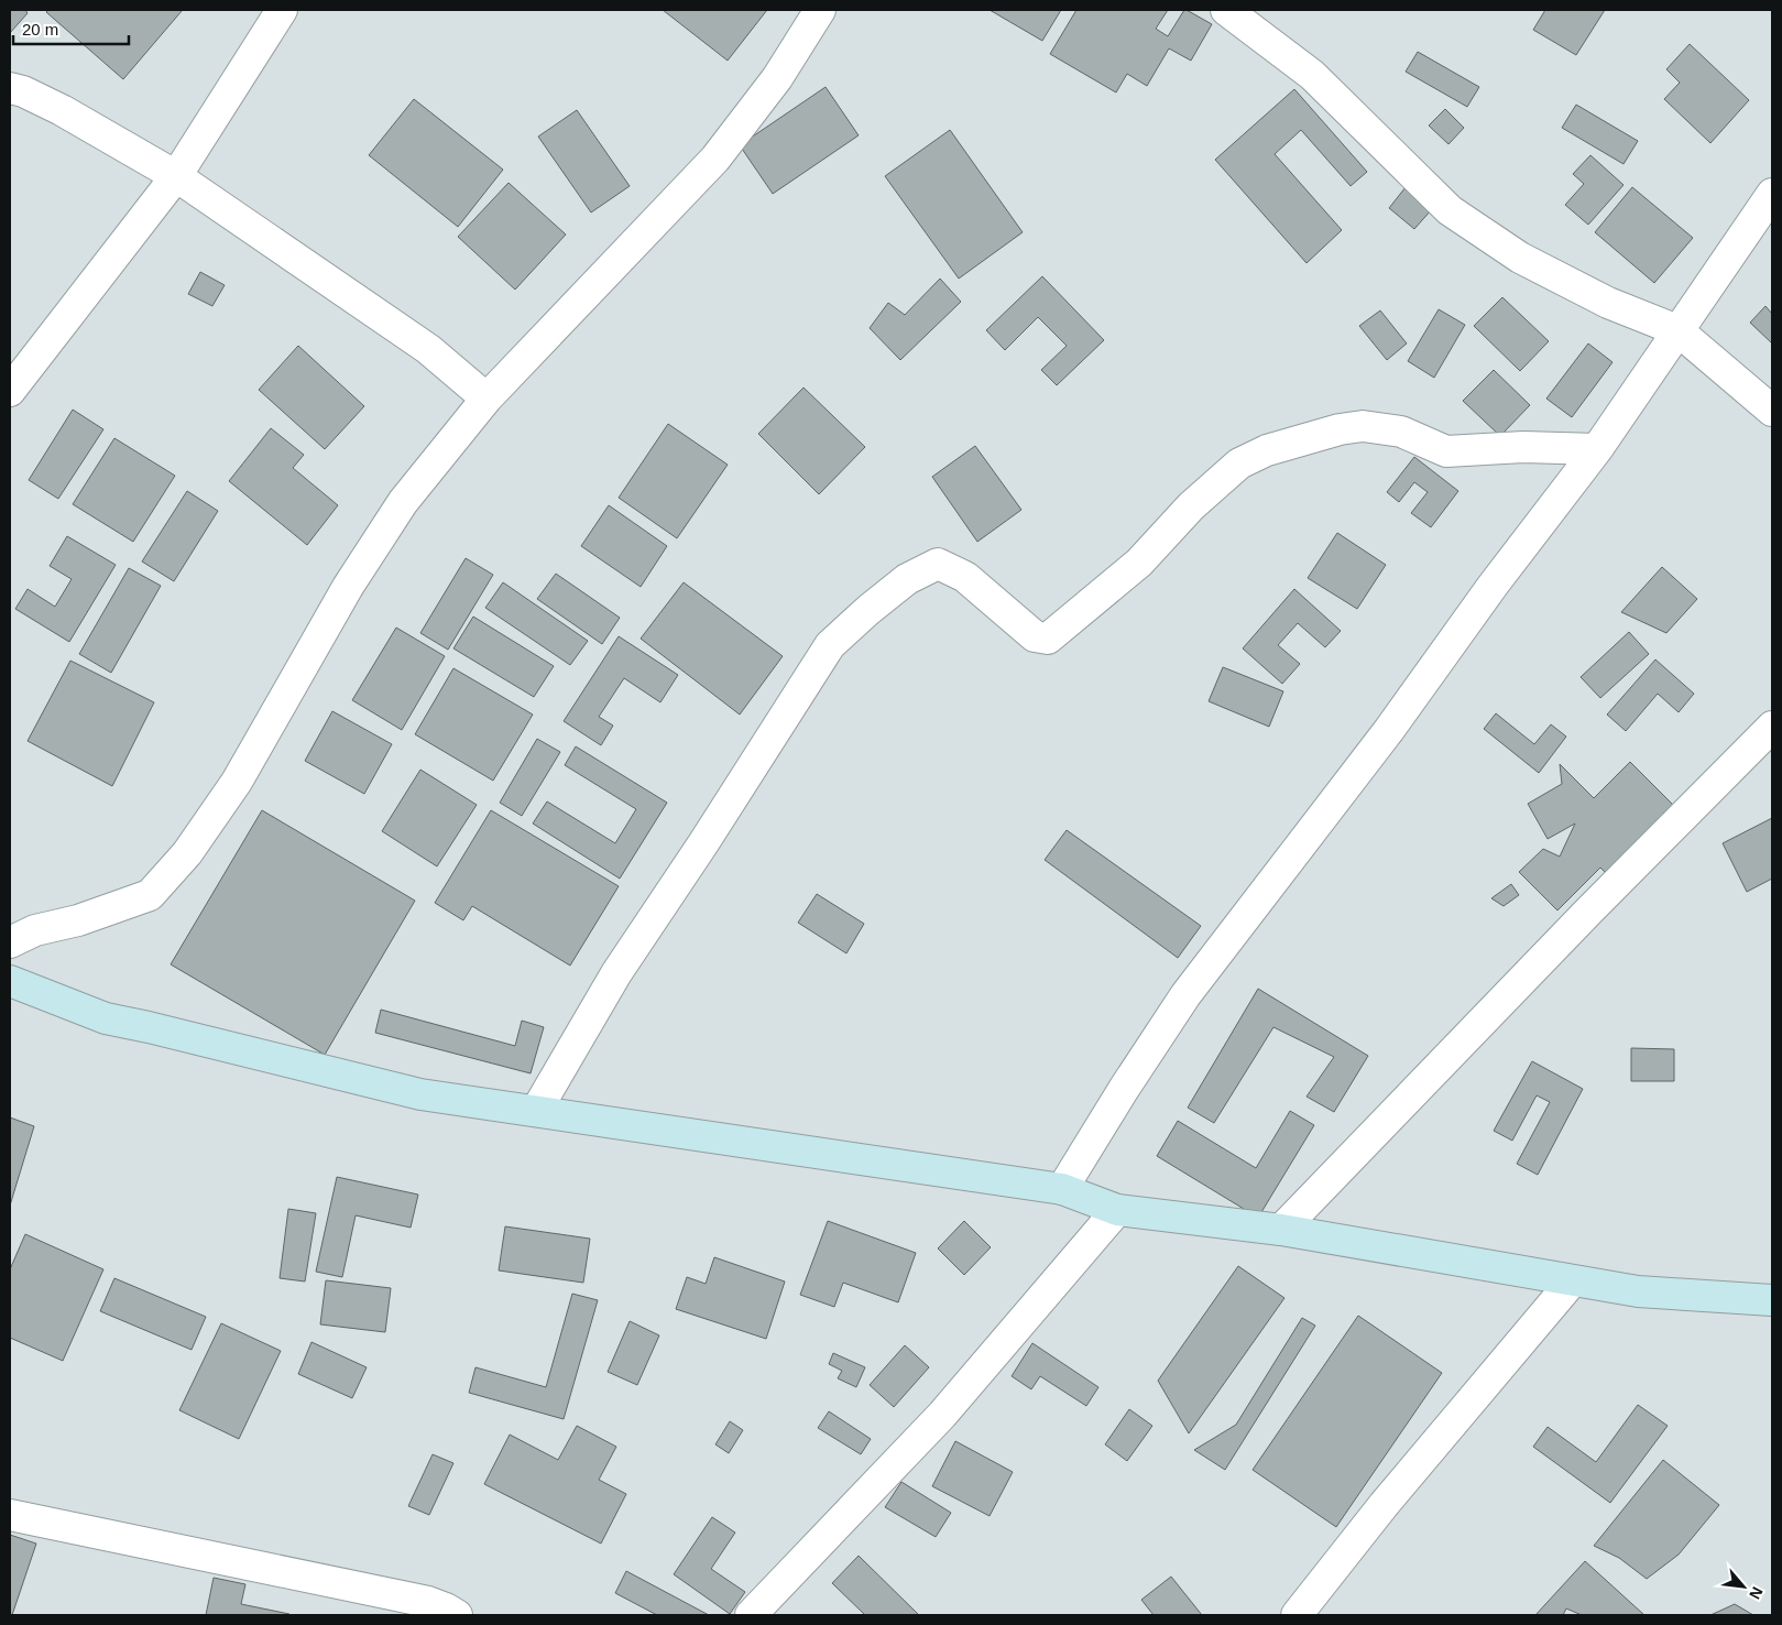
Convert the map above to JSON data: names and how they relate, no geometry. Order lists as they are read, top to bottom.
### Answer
{
  "scale_bar": "20 m",
  "north": "bottom right"
}
